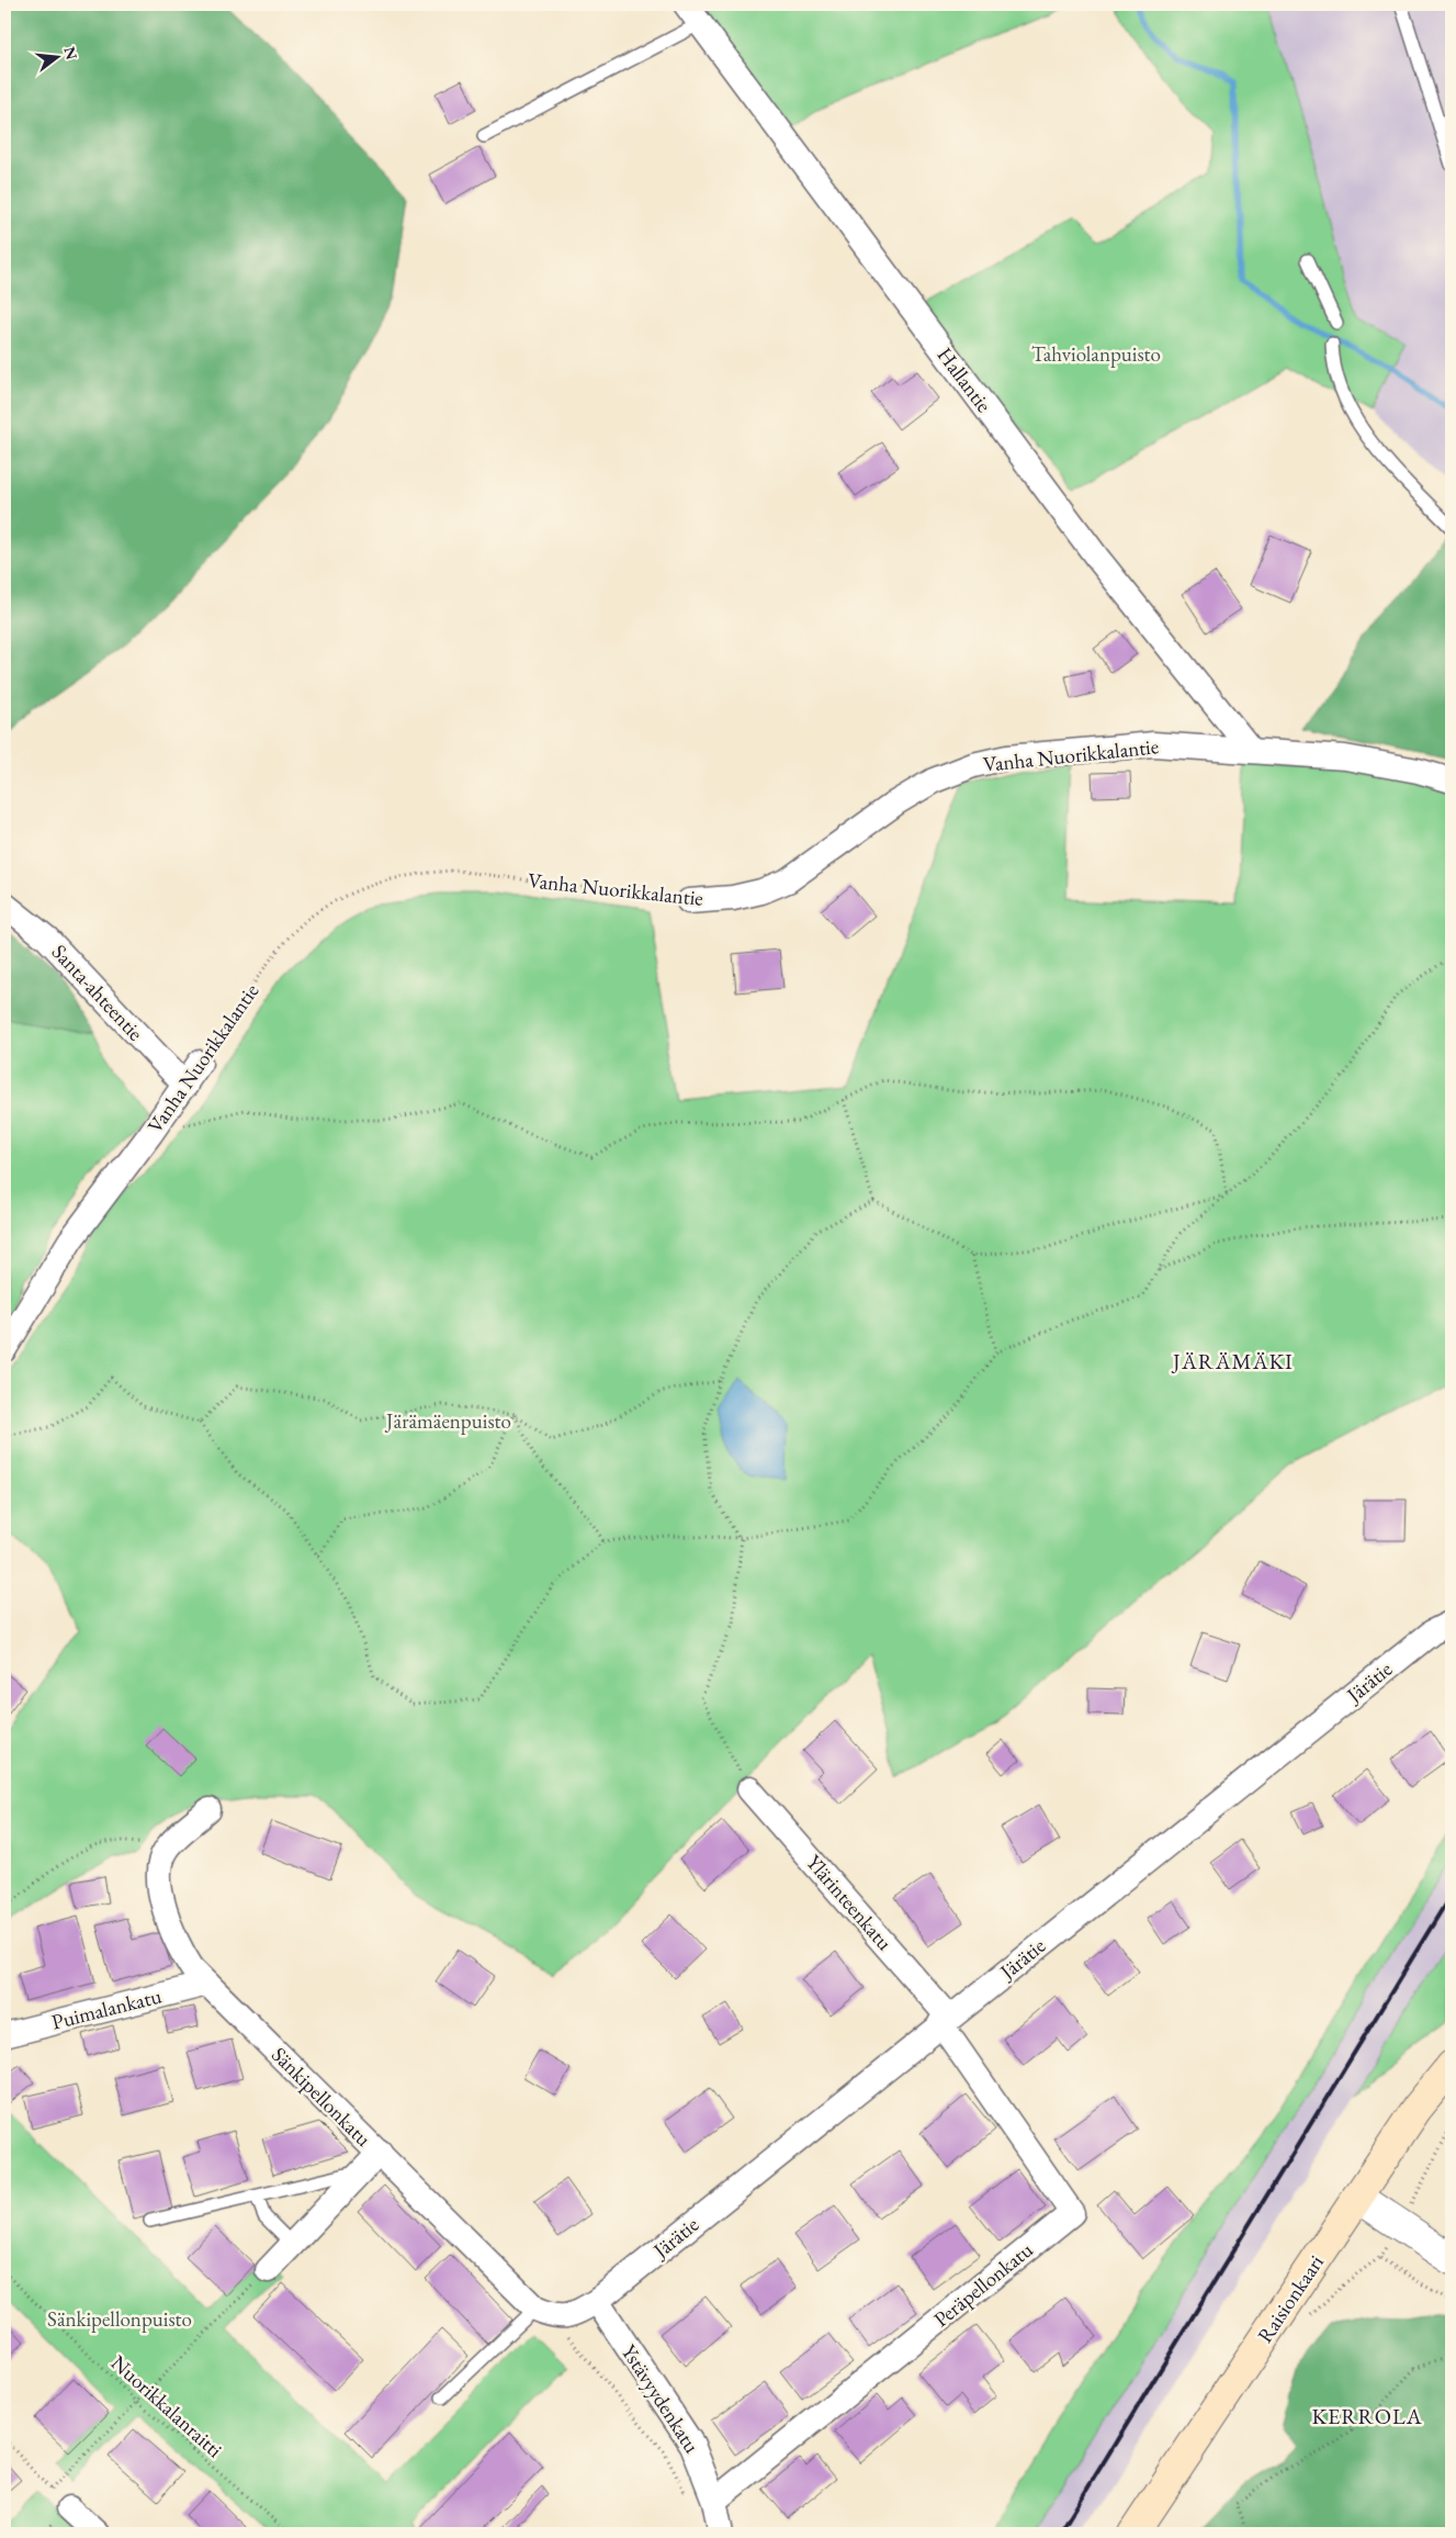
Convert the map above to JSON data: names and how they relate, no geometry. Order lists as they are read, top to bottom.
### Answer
{
  "streets": {
    "main road": ["Raisionkaari"],
    "street": [
      "Hallantie",
      "Vanha Nuorikkalantie",
      "Santa-ahteentie",
      "Järätie",
      "Ylärinteenkatu",
      "Puimalankatu",
      "Sänkipellonkatu",
      "Peräpellonkatu",
      "Ystävyydenkatu"
    ],
    "path": ["Nuorikkalanraitti"]
  },
  "crossings": [
    ["Hallantie", "Vanha Nuorikkalantie"],
    ["Vanha Nuorikkalantie", "Santa-ahteentie"],
    ["Järätie", "Ylärinteenkatu"],
    ["Järätie", "Peräpellonkatu"],
    ["Järätie", "Ystävyydenkatu"],
    ["Ylärinteenkatu", "Peräpellonkatu"],
    ["Puimalankatu", "Sänkipellonkatu"],
    ["Peräpellonkatu", "Ystävyydenkatu"]
  ],
  "districts": ["JÄRÄMÄKI", "KERROLA"],
  "parks": ["Tahviolanpuisto", "Järämäenpuisto", "Sänkipellonpuisto"],
  "north": "right"
}
